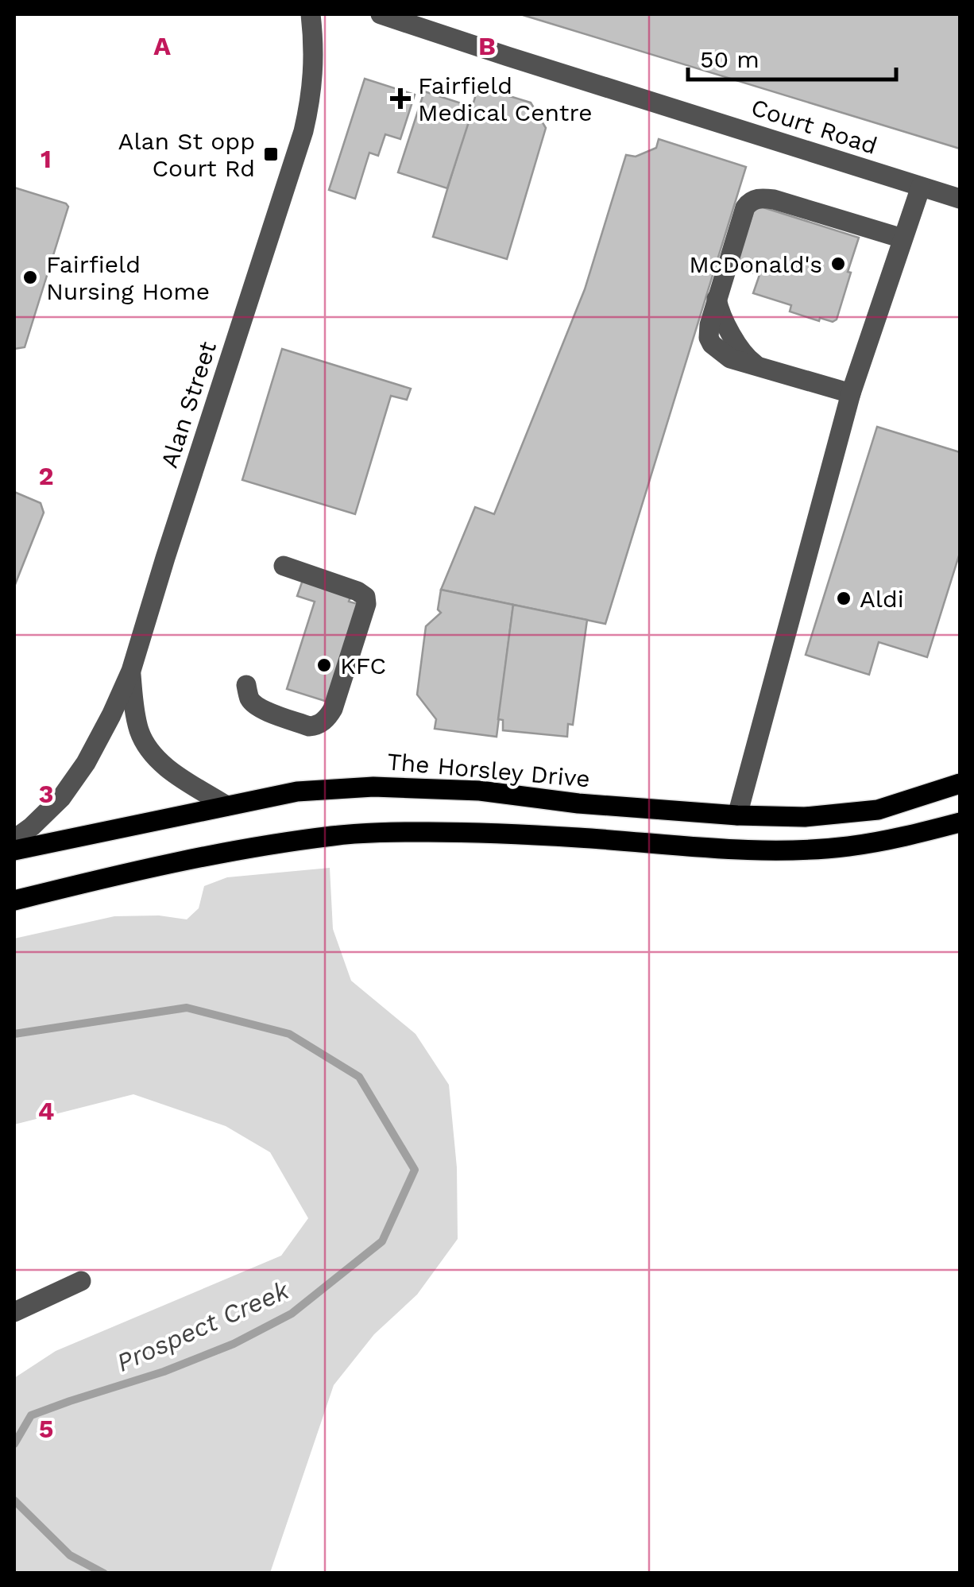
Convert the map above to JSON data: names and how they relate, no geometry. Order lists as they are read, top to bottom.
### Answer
{
  "streets": {
    "main road": ["The Horsley Drive"],
    "street": ["Court Road", "Alan Street"]
  },
  "crossings": [
    ["Alan Street", "The Horsley Drive"]
  ],
  "water": ["Prospect Creek"],
  "places": {
    "health": ["Fairfield Medical Centre"],
    "transit": ["Alan St opp Court Rd"],
    "other": [
      "McDonald's",
      "Fairfield Nursing Home",
      "Aldi",
      "KFC"
    ]
  },
  "scale_bar": "50 m",
  "grid": {
    "columns": ["A", "B"],
    "rows": [
      "1",
      "2",
      "3",
      "4",
      "5"
    ]
  }
}
